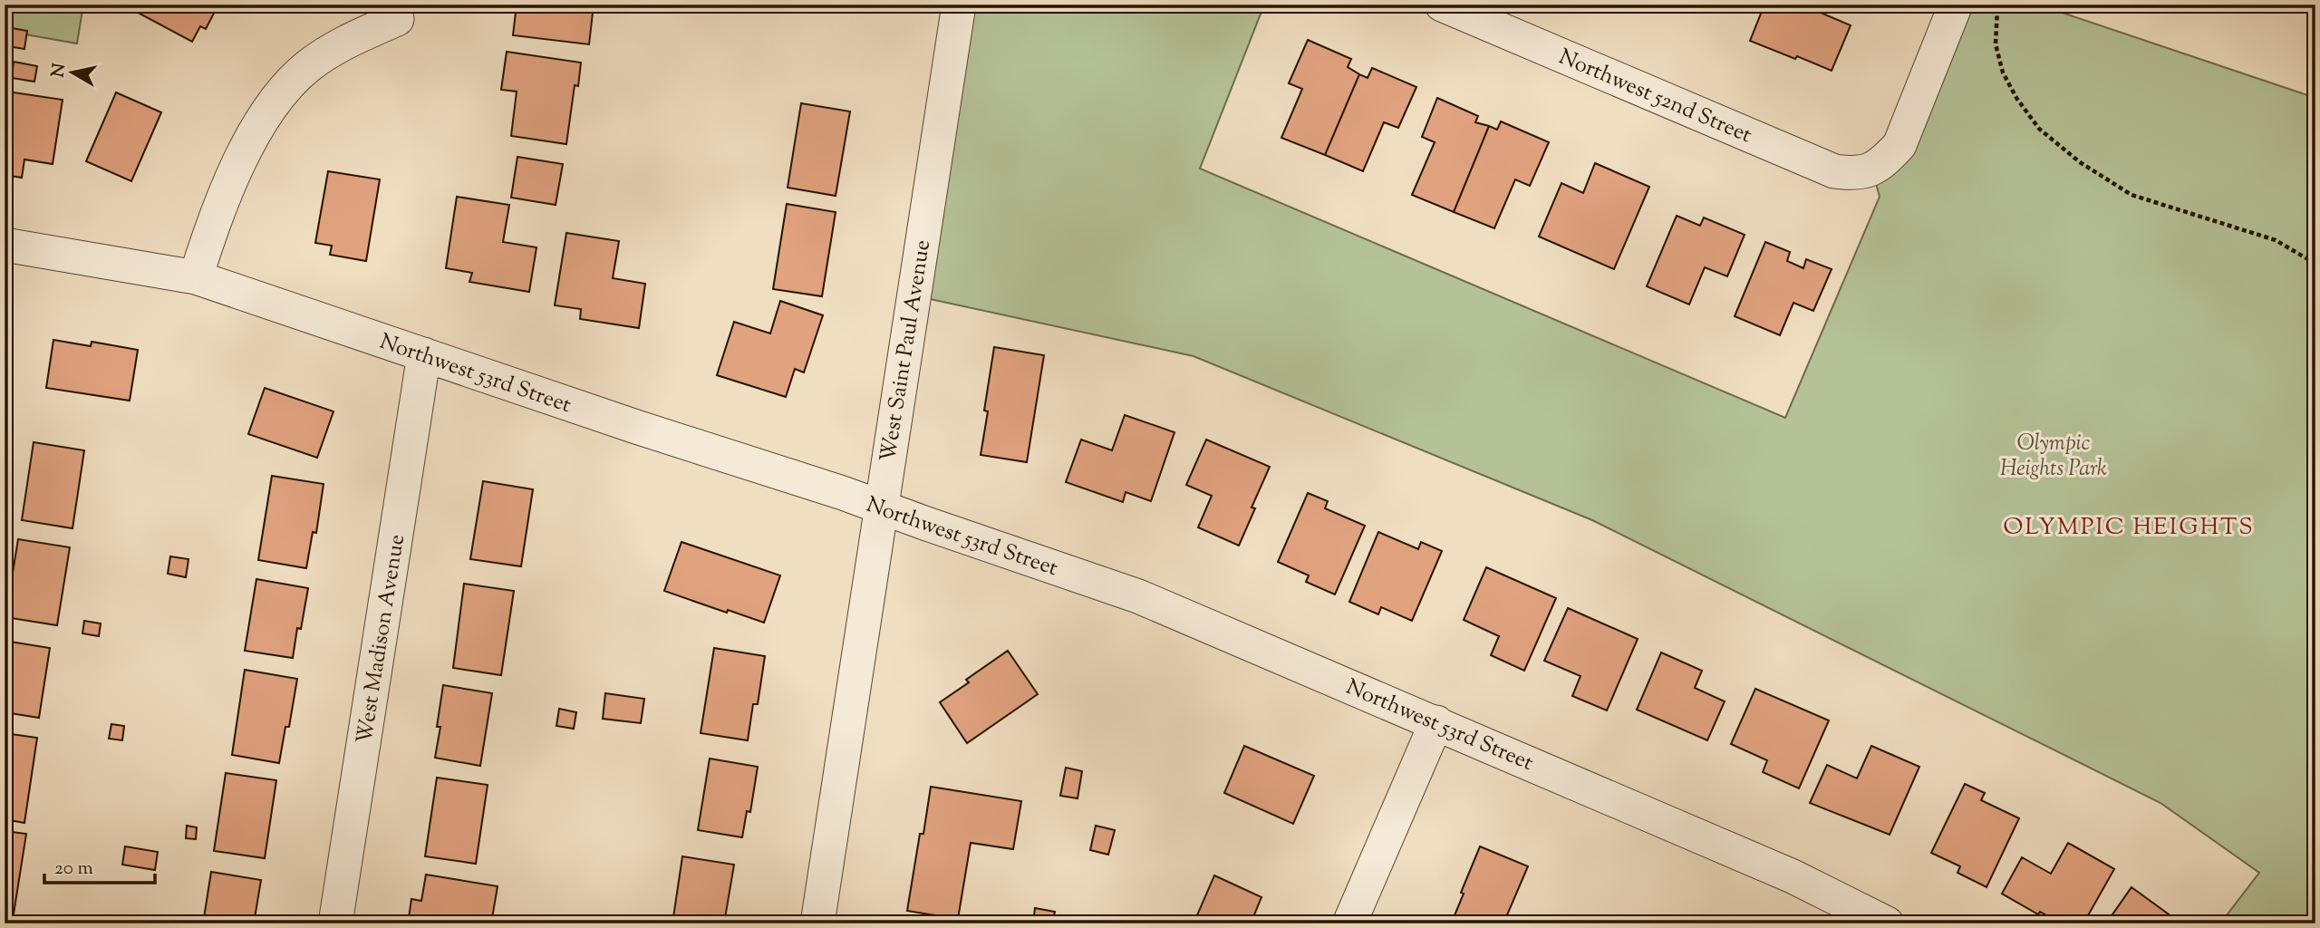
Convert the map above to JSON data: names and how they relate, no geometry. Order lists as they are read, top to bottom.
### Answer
{
  "streets": {
    "street": [
      "Northwest 52nd Street",
      "West Saint Paul Avenue",
      "Northwest 53rd Street",
      "West Madison Avenue"
    ]
  },
  "crossings": [
    ["West Saint Paul Avenue", "Northwest 53rd Street"],
    ["Northwest 53rd Street", "West Madison Avenue"]
  ],
  "districts": ["OLYMPIC HEIGHTS"],
  "parks": ["Olympic Heights Park"],
  "scale_bar": "20 m",
  "north": "left"
}
